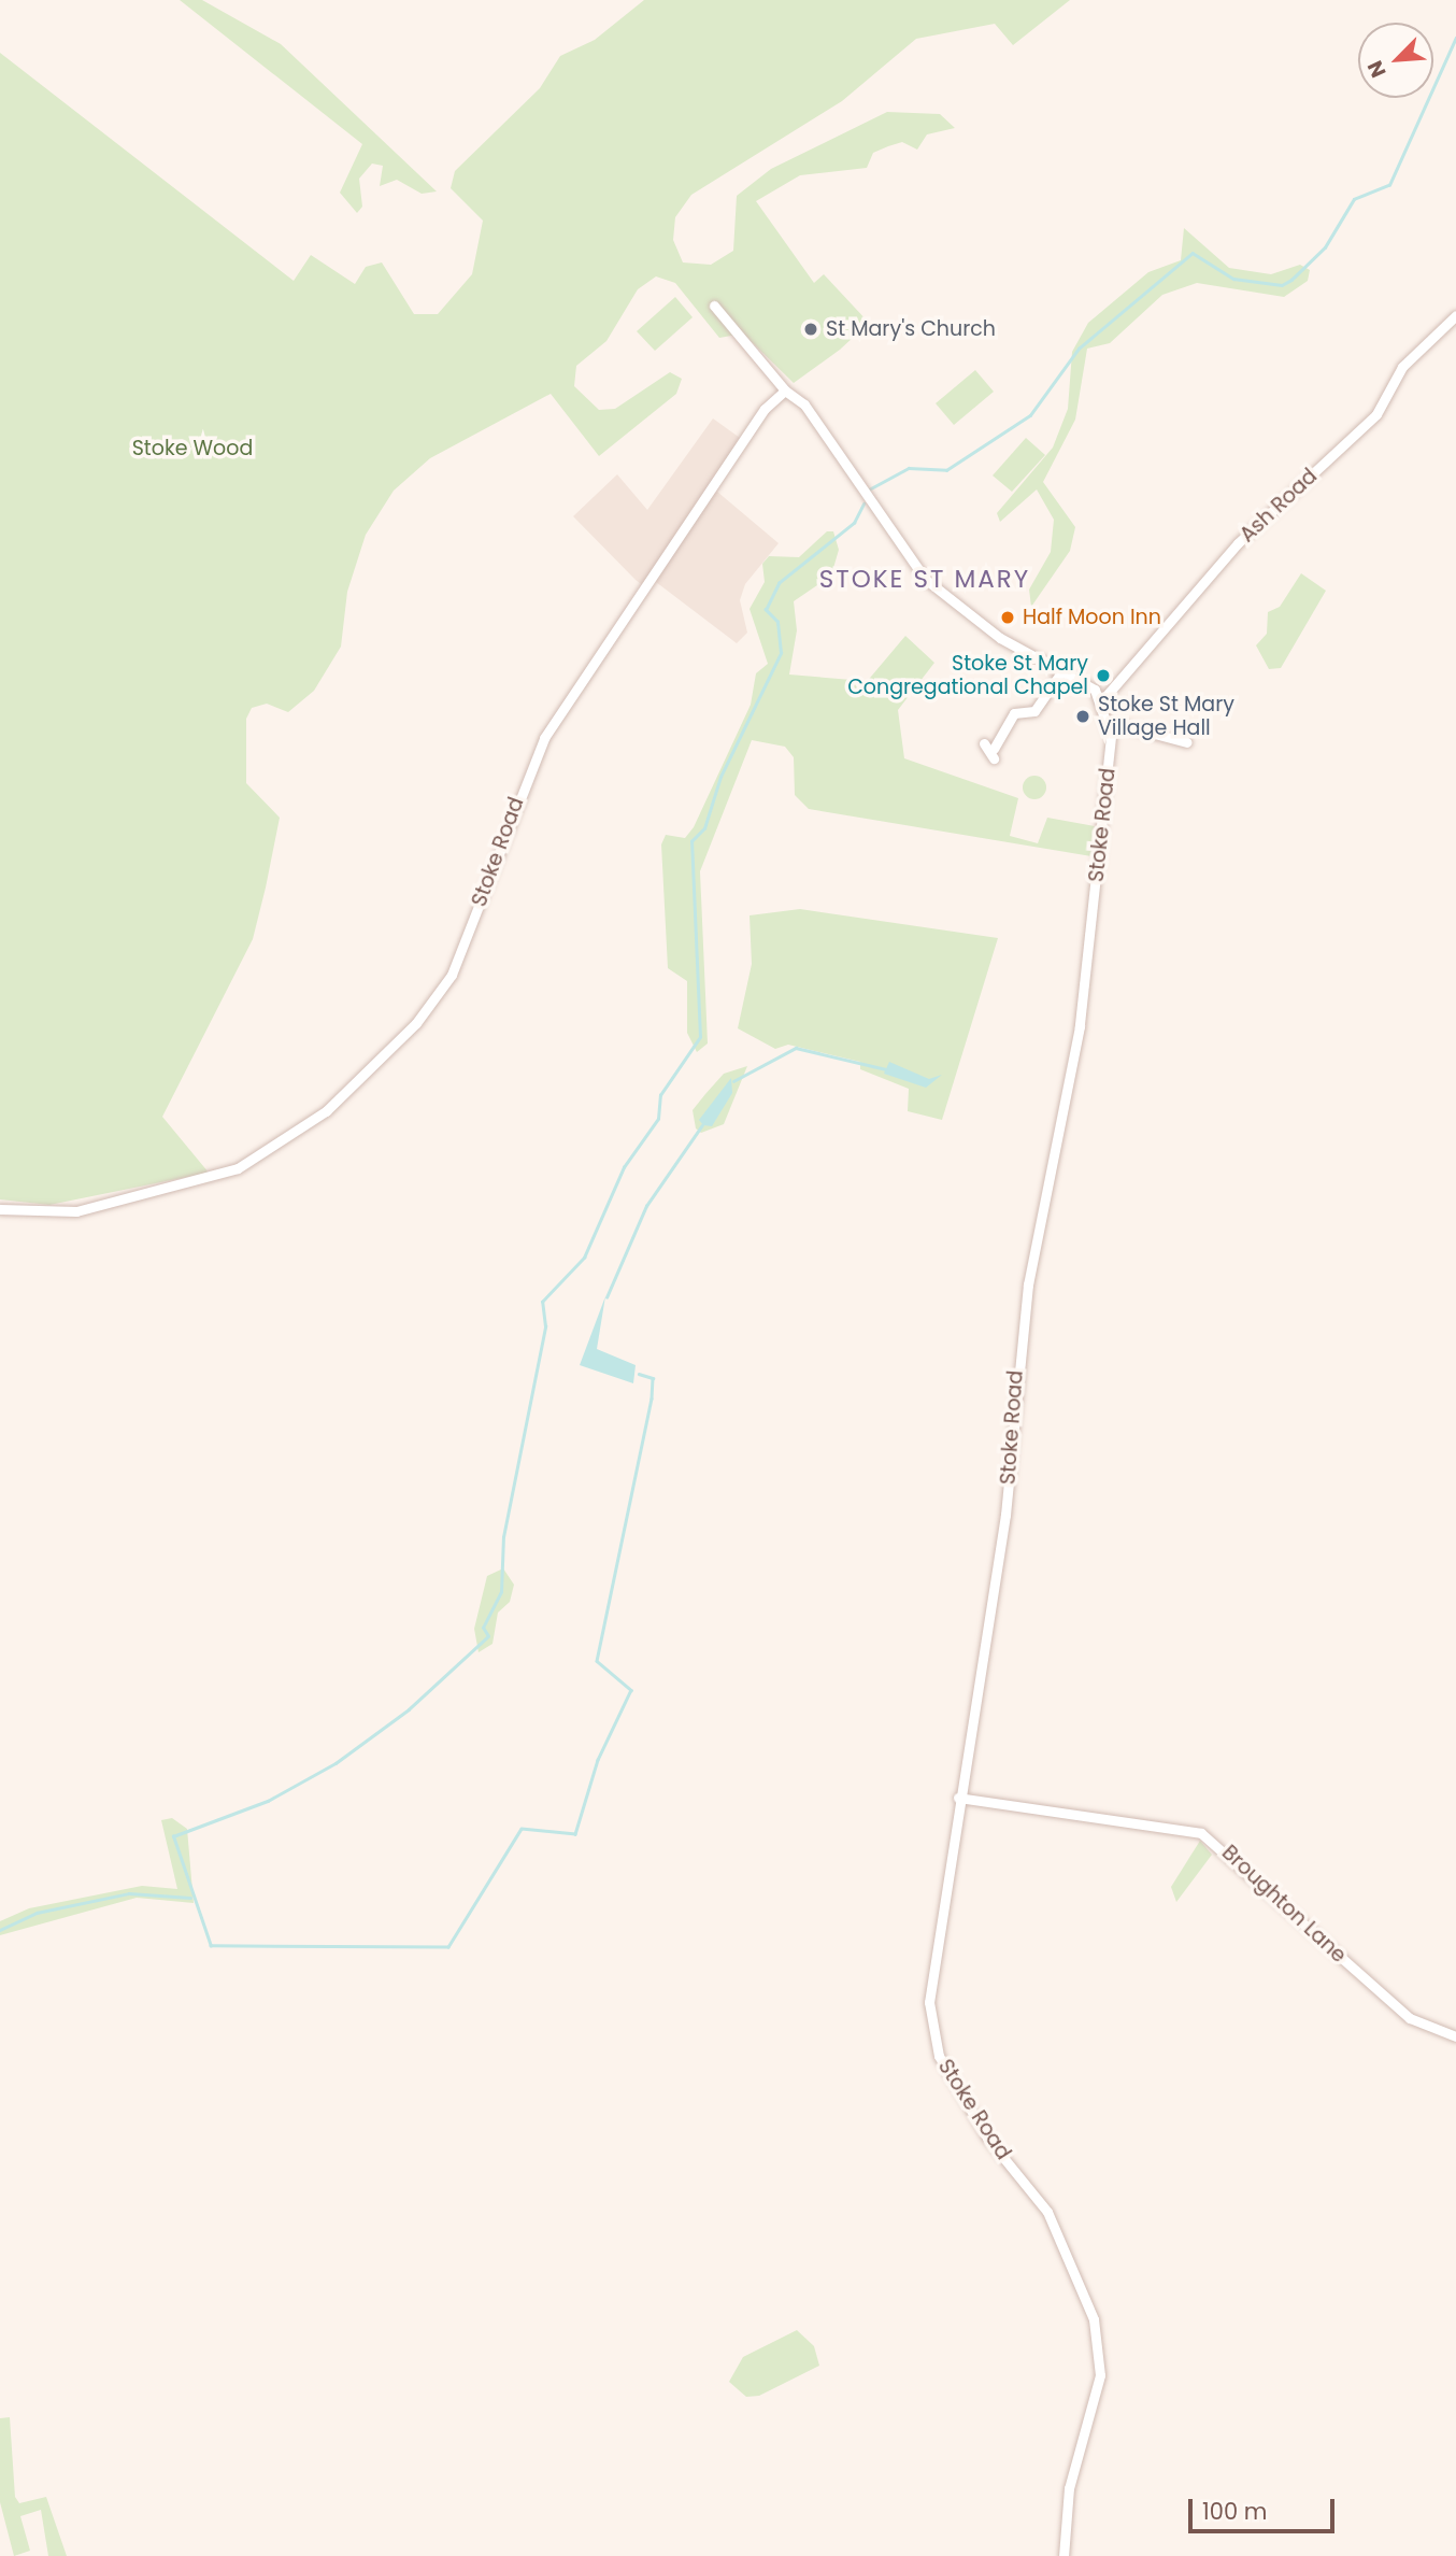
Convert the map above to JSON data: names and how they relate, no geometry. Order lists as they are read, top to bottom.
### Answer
{
  "streets": {
    "street": ["Ash Road", "Stoke Road", "Broughton Lane"]
  },
  "crossings": [
    ["Ash Road", "Stoke Road"],
    ["Stoke Road", "Broughton Lane"]
  ],
  "districts": ["STOKE ST MARY"],
  "parks": ["Stoke Wood"],
  "places": [
    "St Mary's Church",
    "Half Moon Inn",
    "Stoke St Mary Congregational Chapel",
    "Stoke St Mary Village Hall"
  ],
  "scale_bar": "100 m",
  "north": "bottom left"
}
